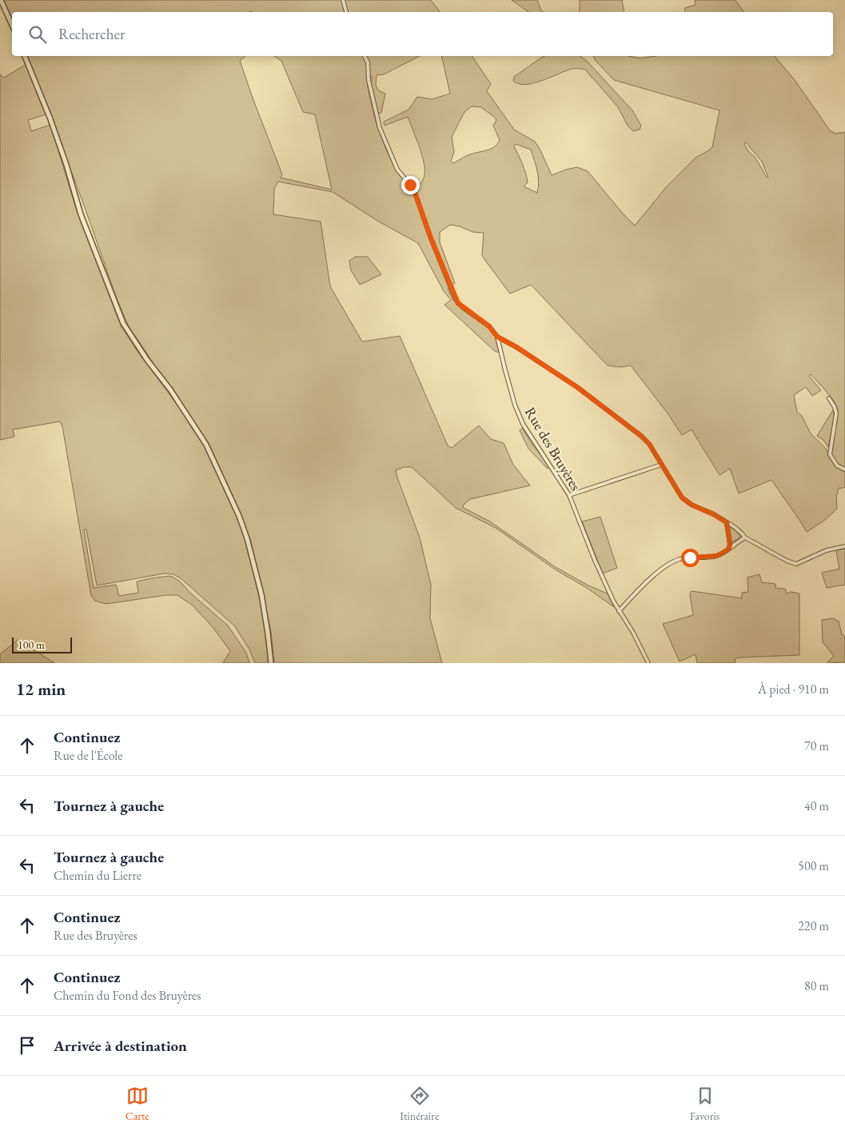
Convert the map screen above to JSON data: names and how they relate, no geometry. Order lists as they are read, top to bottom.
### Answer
{
  "streets": {
    "street": ["Rue des Bruyères"]
  },
  "scale_bar": "100 m",
  "page": {
    "search": "Rechercher",
    "scale": "100 m",
    "heading": ["12 min", "À pied · 910 m"],
    "list": [
      ["Continuez", "Rue de l'École", "70 m"],
      ["Tournez à gauche", "40 m"],
      ["Tournez à gauche", "Chemin du Lierre", "500 m"],
      ["Continuez", "Rue des Bruyères", "220 m"],
      ["Continuez", "Chemin du Fond des Bruyères", "80 m"],
      "Arrivée à destination"
    ],
    "nav": ["Carte", "Itinéraire", "Favoris"]
  }
}
